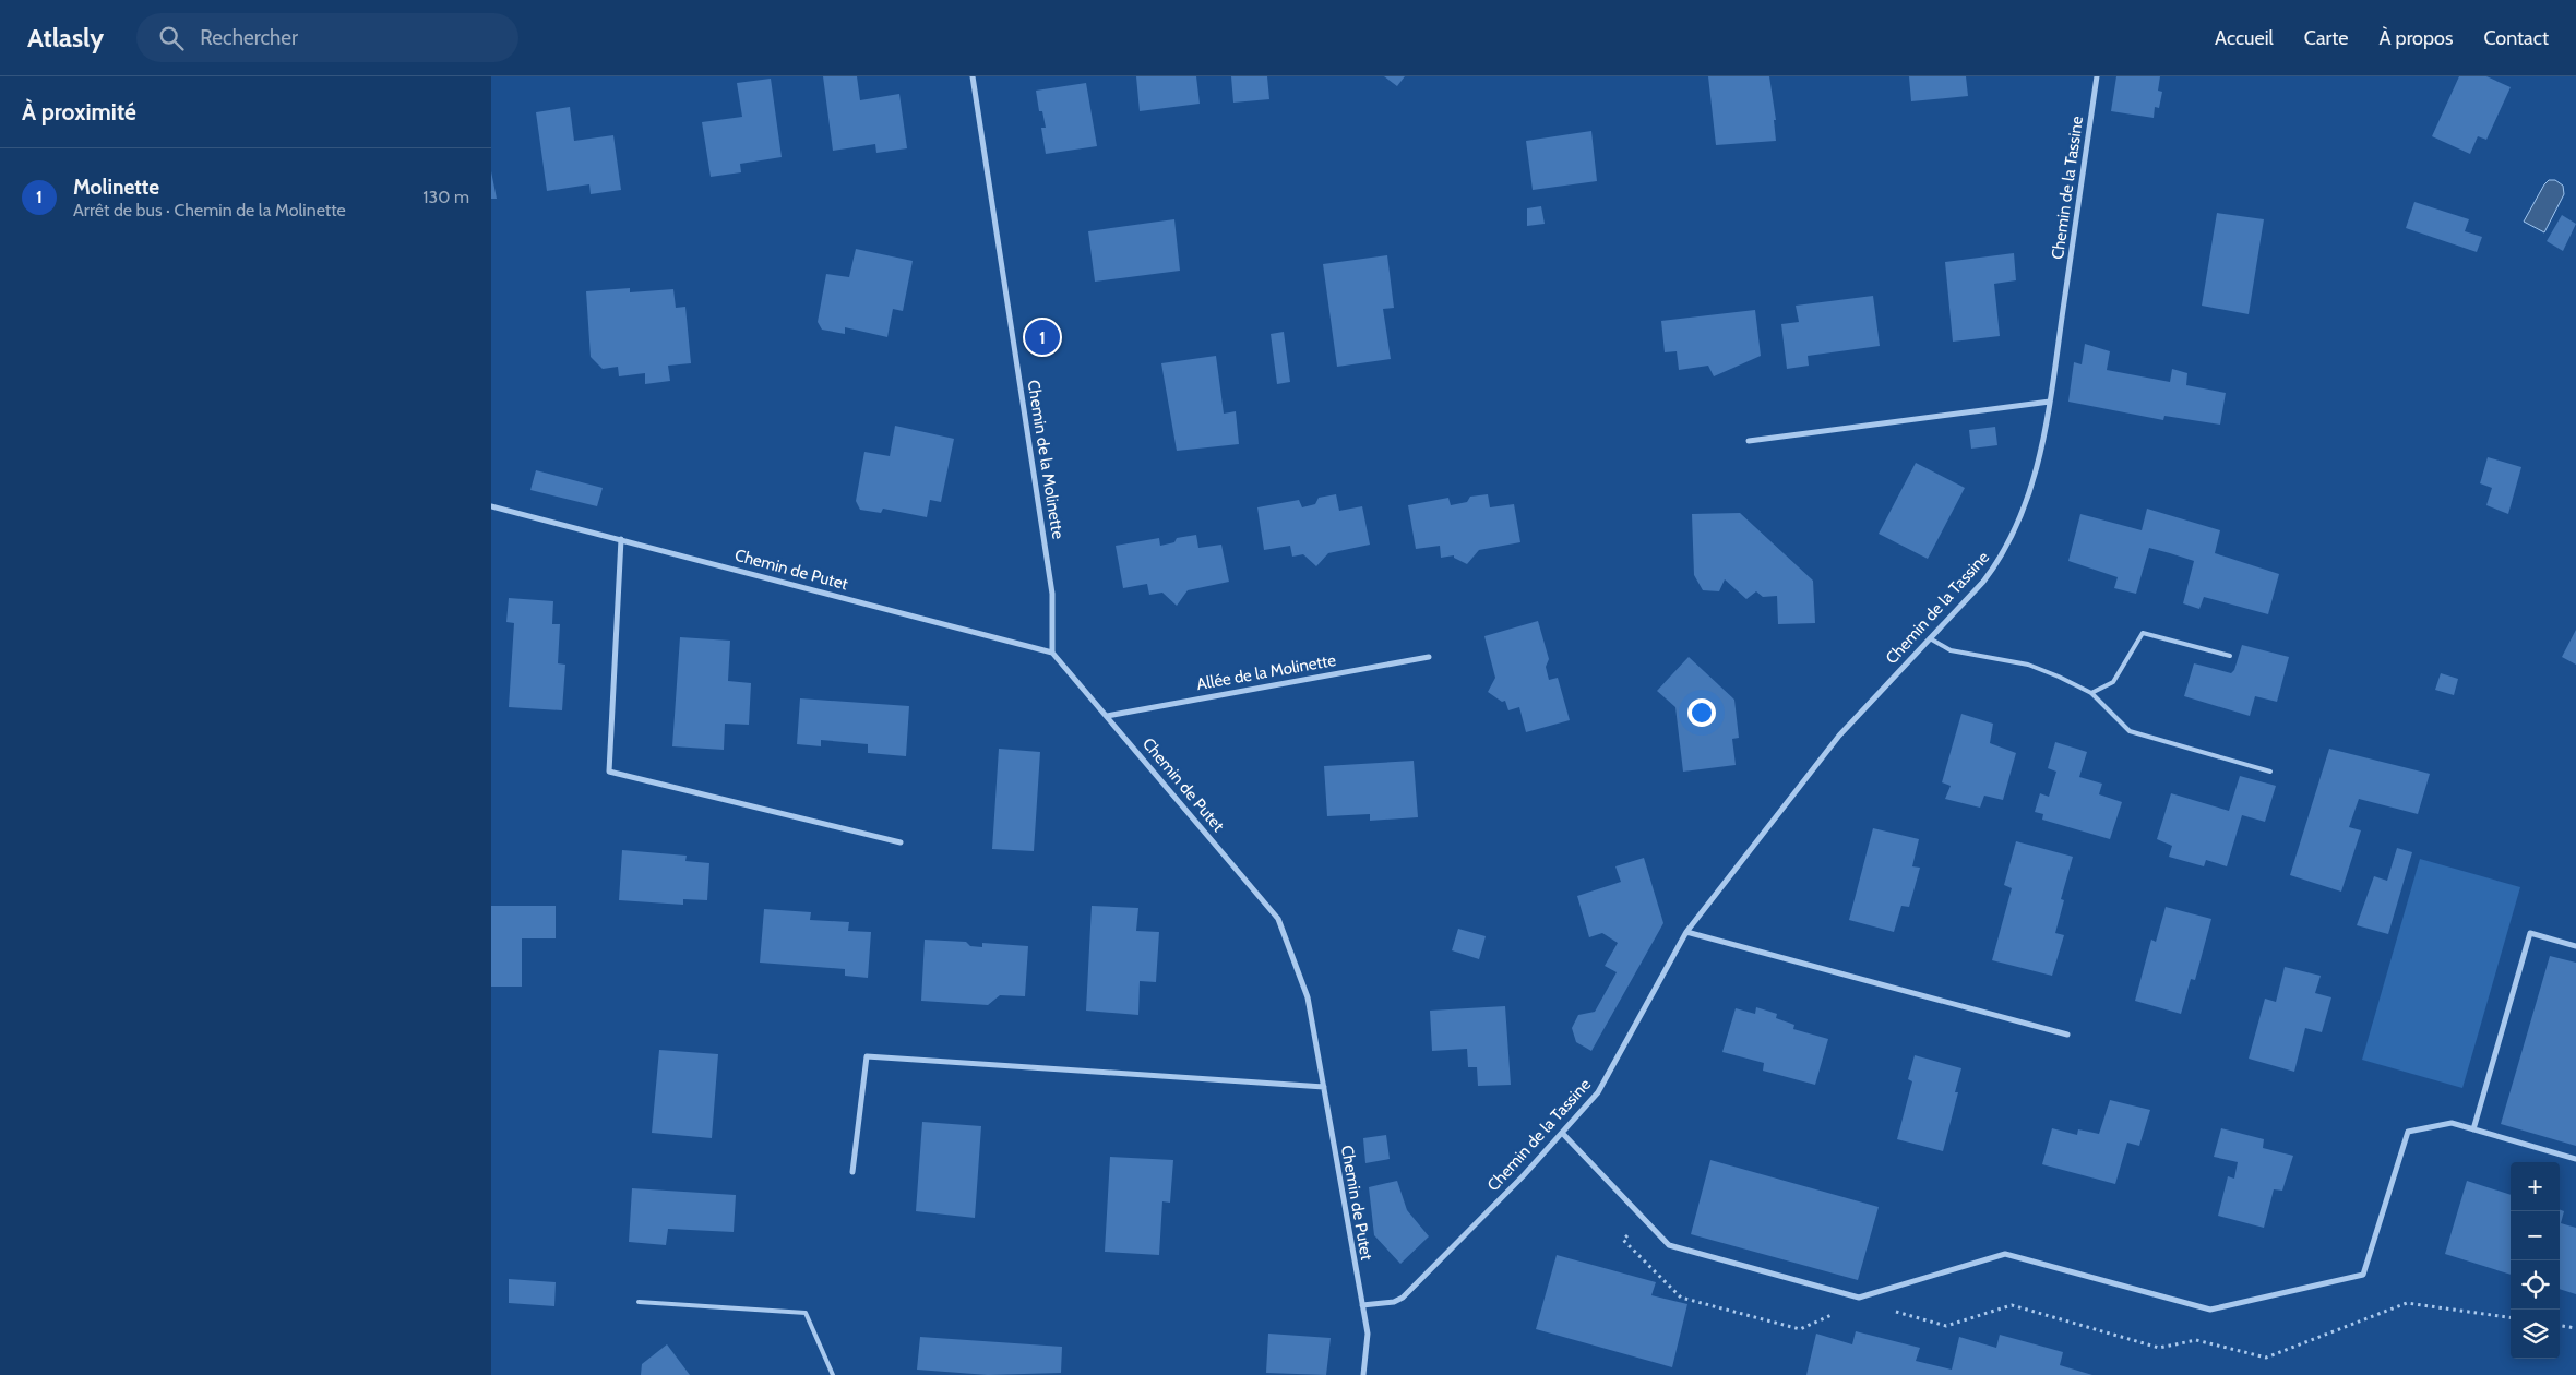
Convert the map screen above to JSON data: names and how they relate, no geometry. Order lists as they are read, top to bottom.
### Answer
{
  "streets": {
    "street": [
      "Chemin de la Tassine",
      "Chemin de la Molinette",
      "Chemin de Putet",
      "Allée de la Molinette"
    ]
  },
  "crossings": [
    ["Chemin de la Tassine", "Chemin de Putet"],
    ["Chemin de la Molinette", "Chemin de Putet"],
    ["Chemin de Putet", "Allée de la Molinette"]
  ],
  "page": {
    "header": "Atlasly",
    "search": "Rechercher",
    "nav": [
      "Accueil",
      "Carte",
      "À propos",
      "Contact"
    ],
    "heading": "À proximité",
    "list": [
      {
        "mark": "1",
        "name": "Molinette",
        "note": "Arrêt de bus · Chemin de la Molinette",
        "value": "130 m"
      }
    ],
    "pins": "1",
    "map_buttons": ["+", "−"]
  }
}
